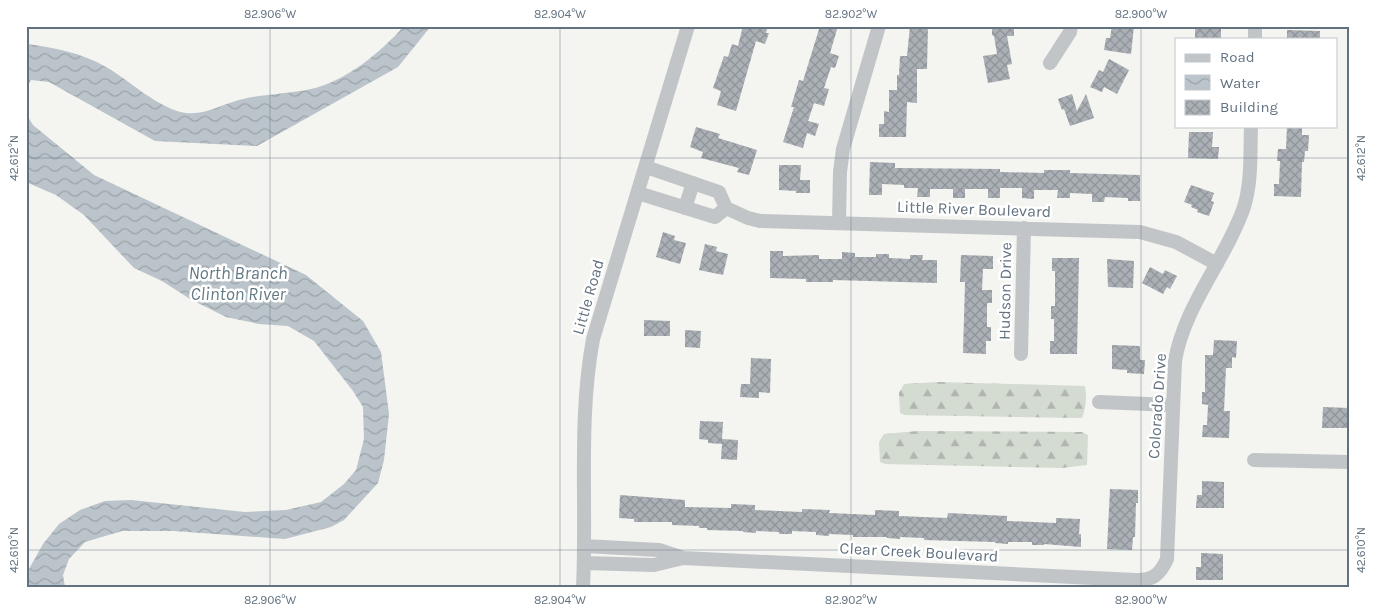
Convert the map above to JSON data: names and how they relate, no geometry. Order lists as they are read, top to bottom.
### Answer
{
  "streets": {
    "street": [
      "Little River Boulevard",
      "Hudson Drive",
      "Little Road",
      "Colorado Drive",
      "Clear Creek Boulevard"
    ]
  },
  "crossings": [
    ["Little River Boulevard", "Hudson Drive"],
    ["Little River Boulevard", "Little Road"],
    ["Little River Boulevard", "Colorado Drive"],
    ["Little Road", "Clear Creek Boulevard"],
    ["Colorado Drive", "Clear Creek Boulevard"]
  ],
  "water": ["North Branch Clinton River"],
  "legend": ["Road", "Water", "Building"],
  "coordinates": [
    "82.906°W",
    "82.904°W",
    "82.902°W",
    "82.900°W",
    "42.612°N",
    "42.610°N"
  ]
}
